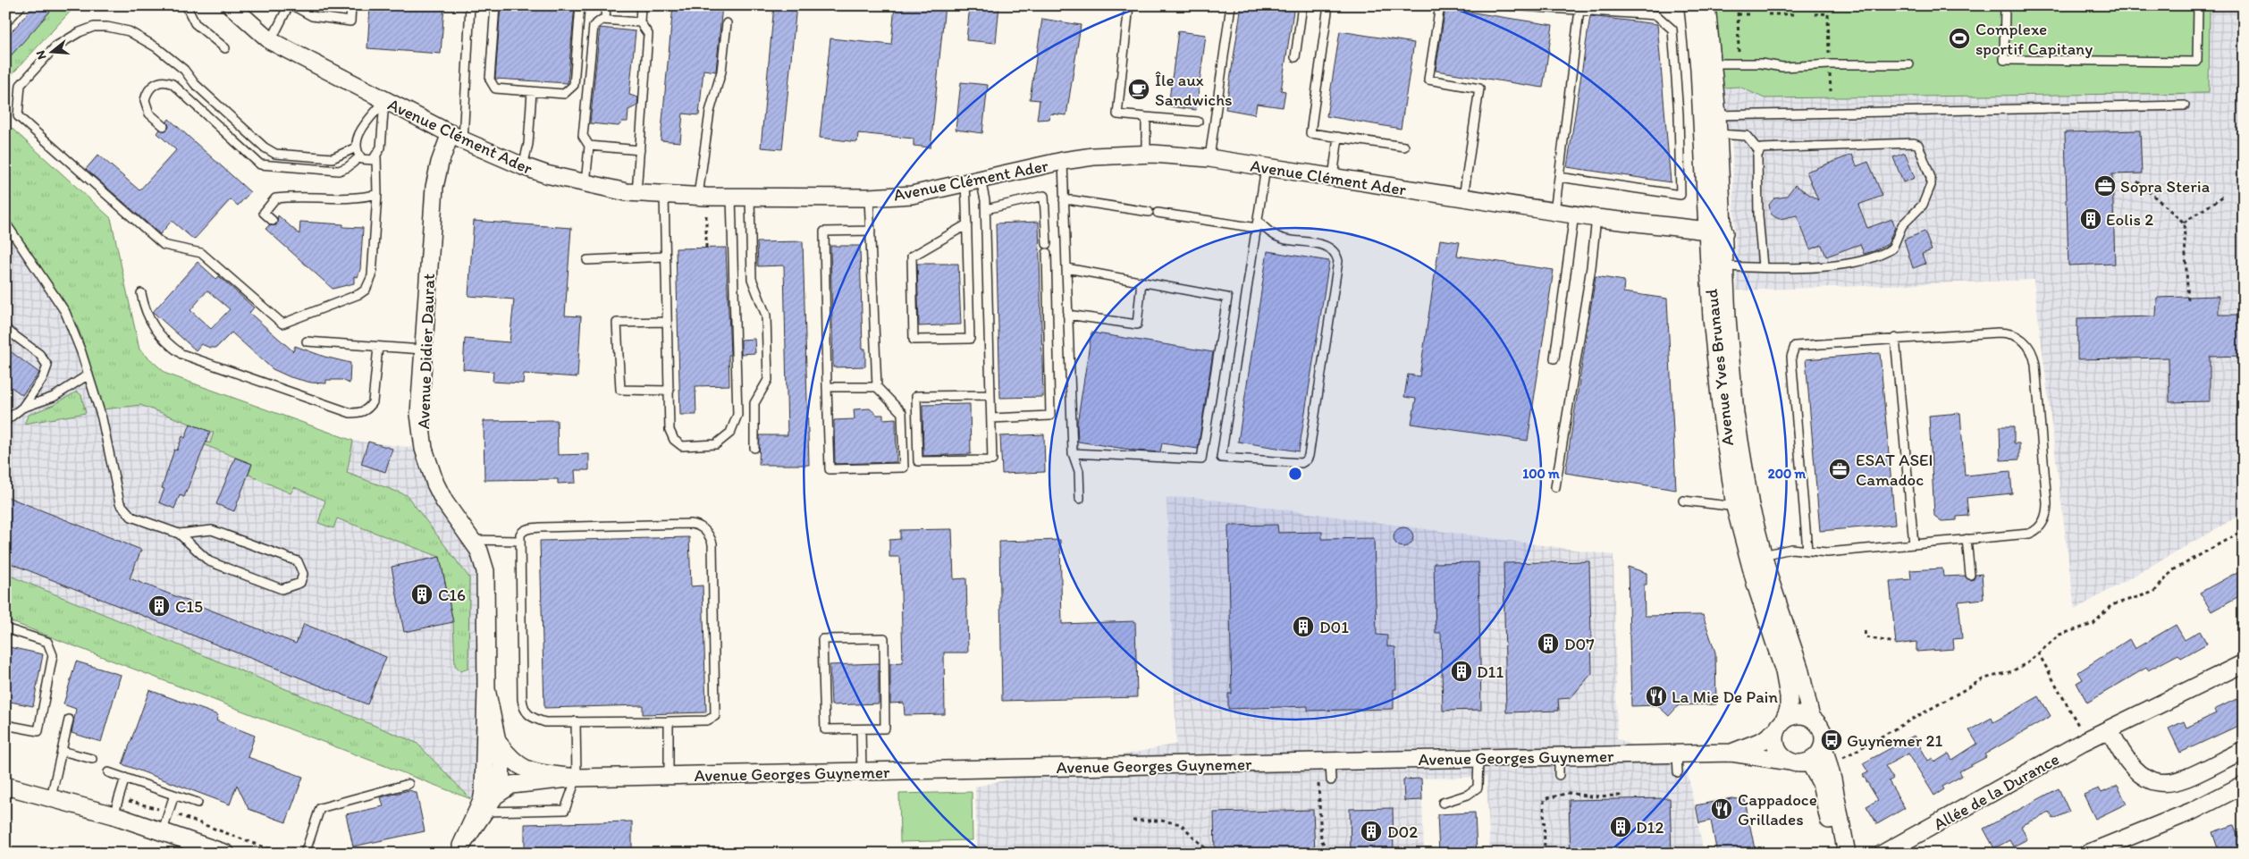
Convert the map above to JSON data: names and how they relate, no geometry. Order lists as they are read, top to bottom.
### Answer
{
  "streets": {
    "street": [
      "Avenue Clément Ader",
      "Avenue Didier Daurat",
      "Avenue Yves Brunaud",
      "Avenue Georges Guynemer",
      "Allée de la Durance"
    ]
  },
  "crossings": [
    ["Avenue Clément Ader", "Avenue Didier Daurat"],
    ["Avenue Clément Ader", "Avenue Yves Brunaud"],
    ["Avenue Didier Daurat", "Avenue Georges Guynemer"],
    ["Avenue Yves Brunaud", "Avenue Georges Guynemer"]
  ],
  "places": {
    "sports": ["Complexe sportif Capitany"],
    "cafe": ["Île aux Sandwichs"],
    "office": ["Sopra Steria", "ESAT ASEI Camadoc"],
    "building": [
      "Eolis 2",
      "C16",
      "C15",
      "D01",
      "D07",
      "D11",
      "D12",
      "D02"
    ],
    "restaurant": ["La Mie De Pain", "Cappadoce Grillades"],
    "bus stop": ["Guynemer 21"]
  },
  "north": "left",
  "rings": ["100 m", "200 m"]
}
